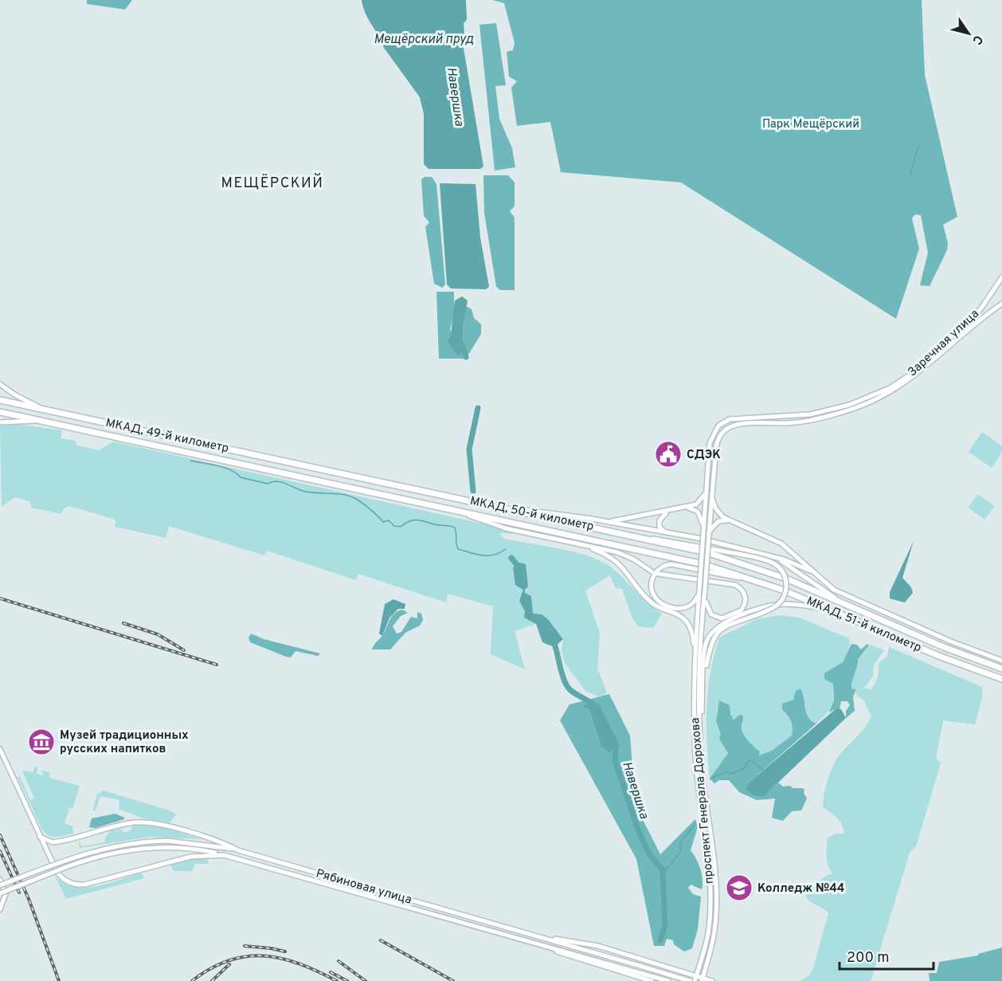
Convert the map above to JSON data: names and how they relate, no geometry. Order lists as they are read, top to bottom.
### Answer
{
  "streets": {
    "highway": ["МКАД, 49-й километр", "МКАД, 50-й километр", "МКАД, 51-й километр"],
    "main road": ["Заречная улица", "проспект Генерала Дорохова", "Рябиновая улица"]
  },
  "crossings": [
    ["Заречная улица", "проспект Генерала Дорохова"],
    ["МКАД, 49-й километр", "МКАД, 50-й километр"],
    ["МКАД, 50-й километр", "МКАД, 51-й километр"]
  ],
  "districts": ["МЕЩЁРСКИЙ"],
  "water": ["Мещёрский пруд", "Навершка"],
  "parks": ["Парк Мещёрский"],
  "places": {
    "public building": ["СДЭК"],
    "museum": ["Музей традиционных русских напитков"],
    "school or university": ["Колледж №44"]
  },
  "scale_bar": "200 m",
  "north": "bottom right"
}
